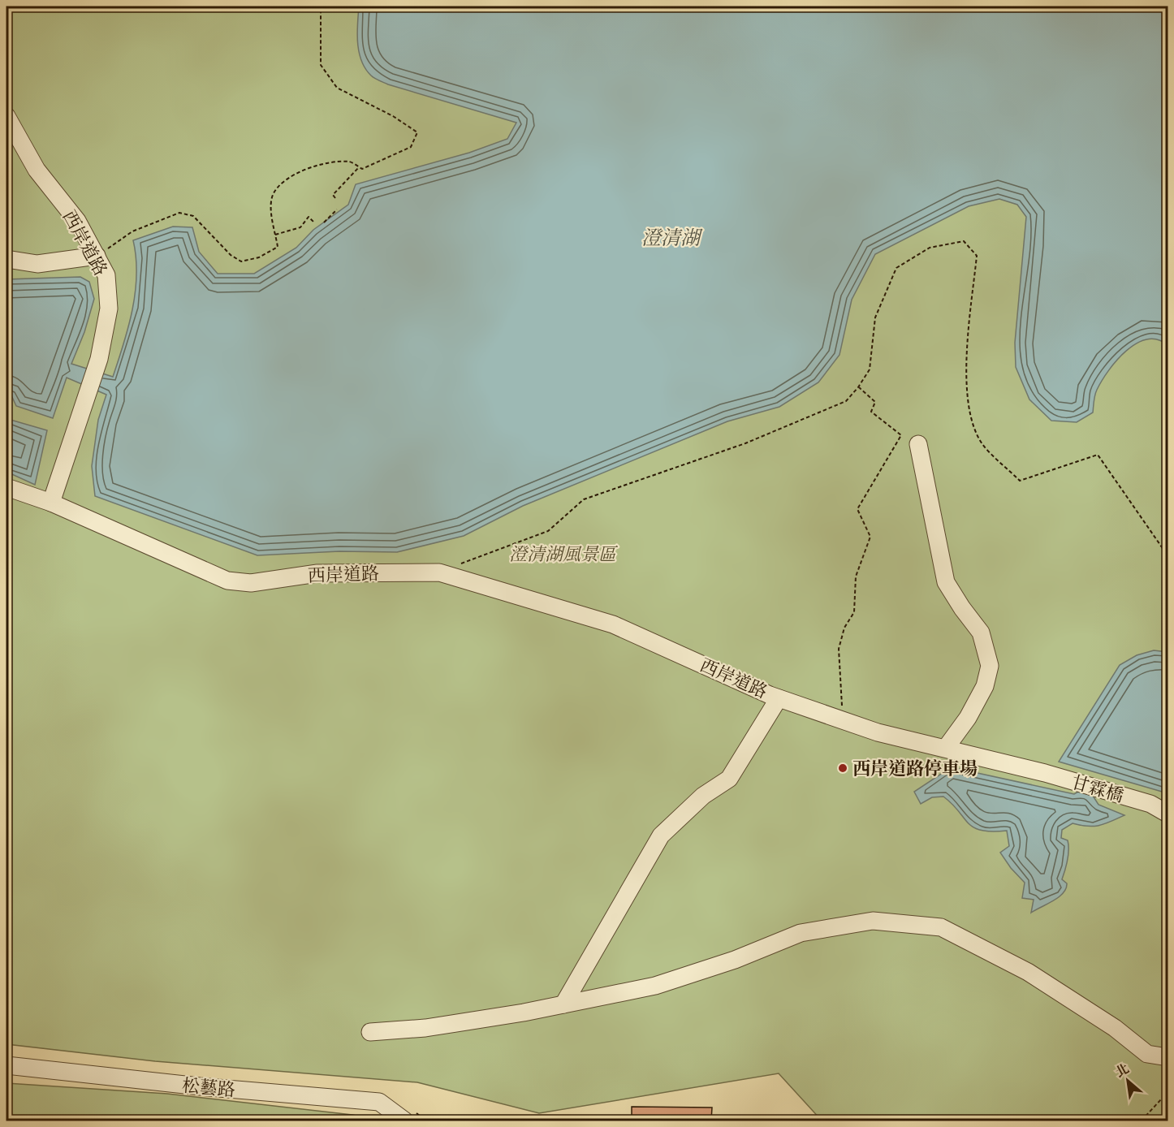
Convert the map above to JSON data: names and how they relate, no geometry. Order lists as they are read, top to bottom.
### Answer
{
  "streets": {
    "street": ["西岸道路", "甘霖橋", "松藝路"]
  },
  "crossings": [
    ["西岸道路", "甘霖橋"]
  ],
  "water": ["澄清湖"],
  "parks": ["澄清湖風景區"],
  "places": ["西岸道路停車場"],
  "north": "top left"
}
